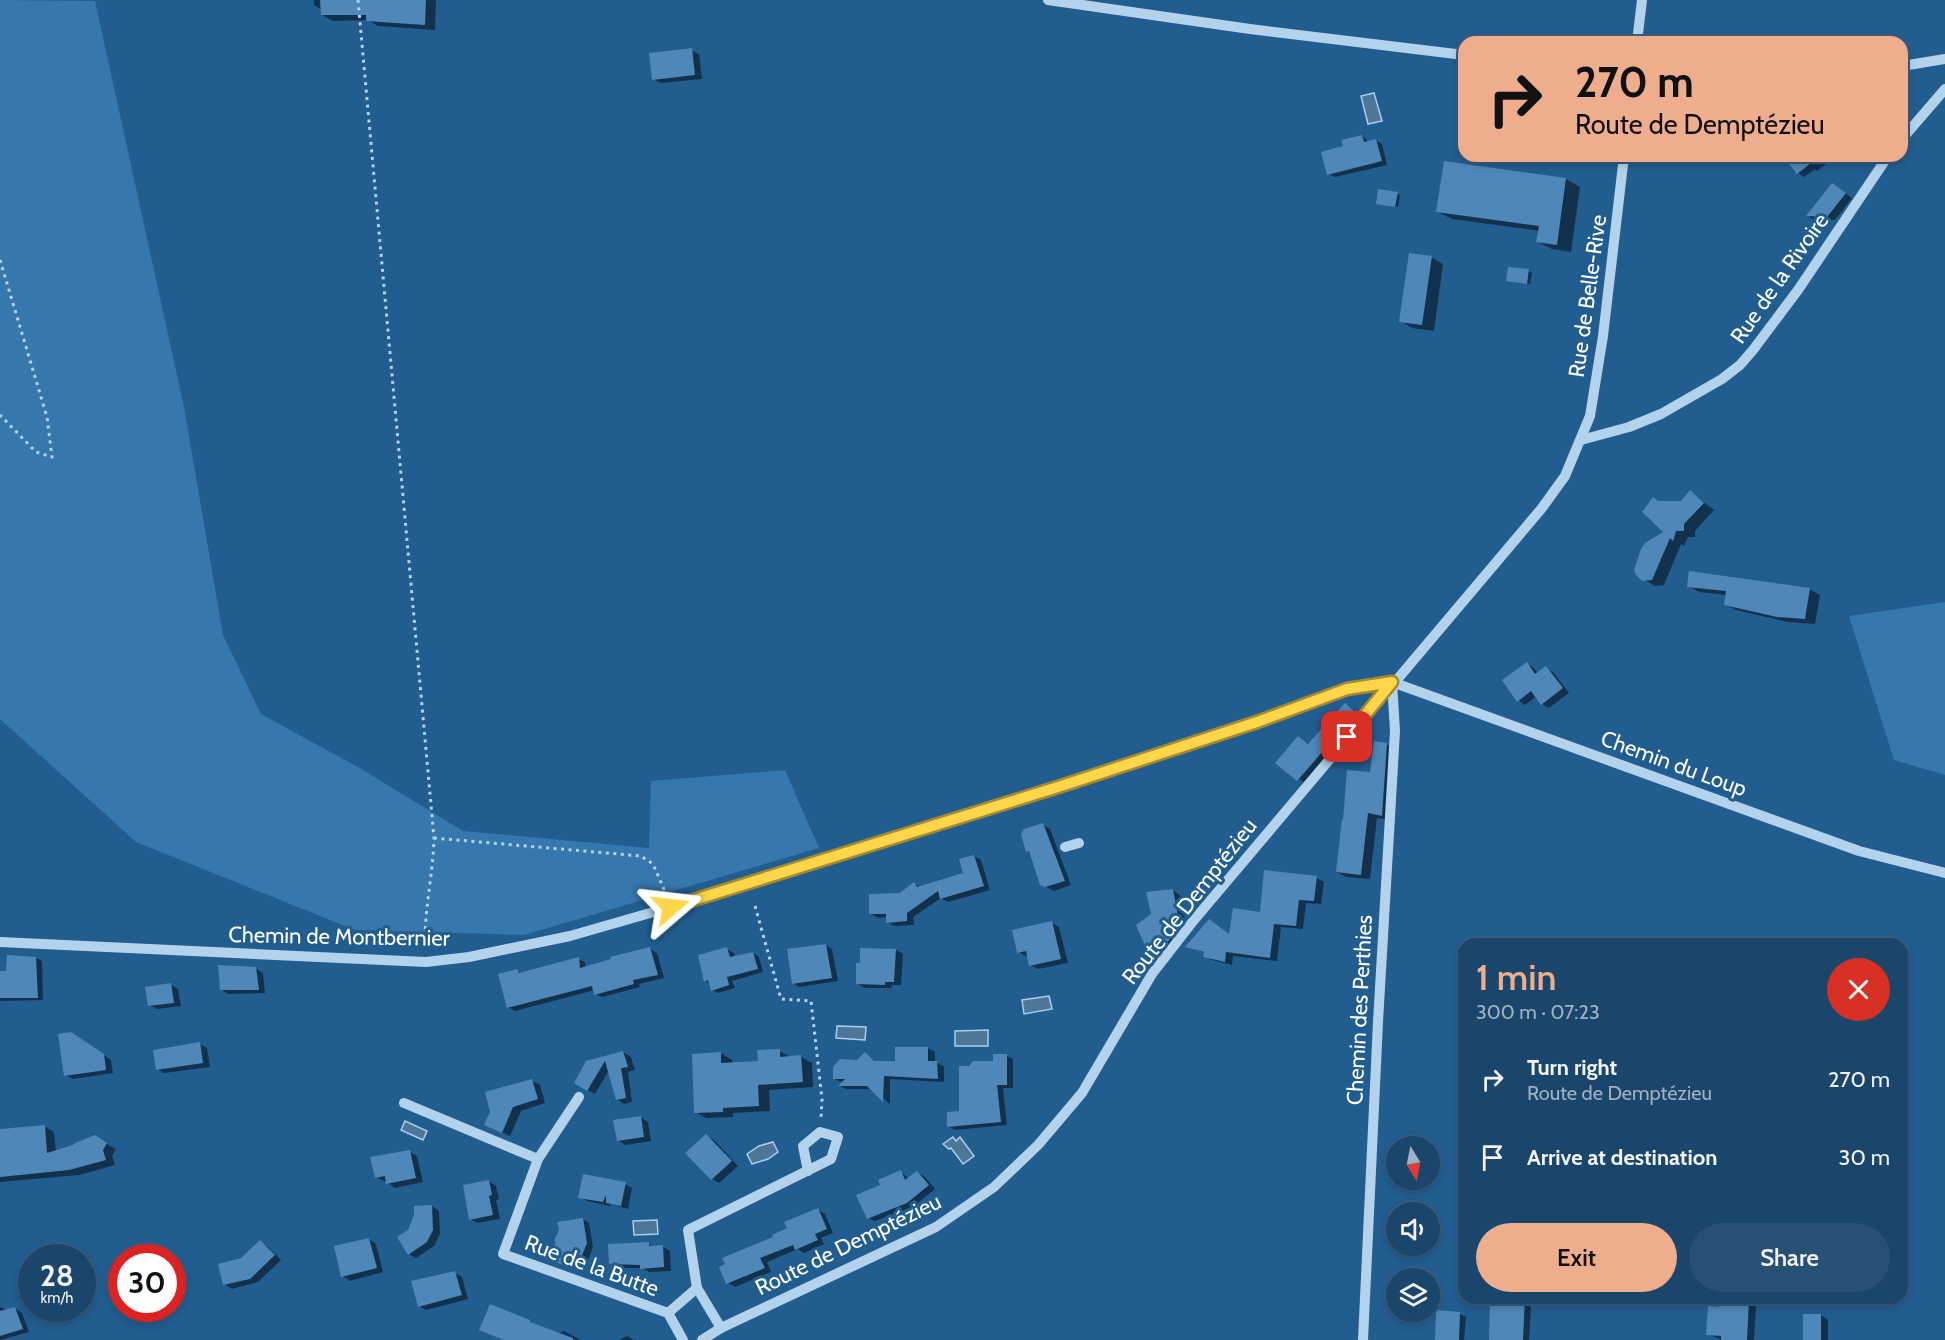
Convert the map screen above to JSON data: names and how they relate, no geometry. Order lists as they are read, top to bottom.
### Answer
{
  "streets": {
    "street": [
      "Rue de la Rivoire",
      "Rue de Belle-Rive",
      "Chemin du Loup",
      "Route de Demptézieu",
      "Chemin de Montbernier",
      "Chemin des Perthies",
      "Rue de la Butte"
    ]
  },
  "crossings": [
    ["Rue de la Rivoire", "Rue de Belle-Rive"],
    ["Rue de la Rivoire", "Route de Demptézieu"],
    ["Rue de Belle-Rive", "Route de Demptézieu"],
    ["Chemin du Loup", "Route de Demptézieu"],
    ["Chemin du Loup", "Chemin de Montbernier"],
    ["Chemin du Loup", "Chemin des Perthies"],
    ["Route de Demptézieu", "Chemin de Montbernier"],
    ["Route de Demptézieu", "Chemin des Perthies"],
    ["Chemin de Montbernier", "Chemin des Perthies"]
  ],
  "north": "bottom",
  "page": {
    "turn": ["270 m", "Route de Demptézieu"],
    "heading": ["1 min", "300 m · 07:23"],
    "list": [
      {
        "name": "Turn right",
        "note": "Route de Demptézieu",
        "value": "270 m"
      },
      {
        "name": "Arrive at destination",
        "value": "30 m"
      }
    ],
    "buttons": ["Exit", "Share"],
    "speed": "28 km/h",
    "limit": "30"
  }
}
